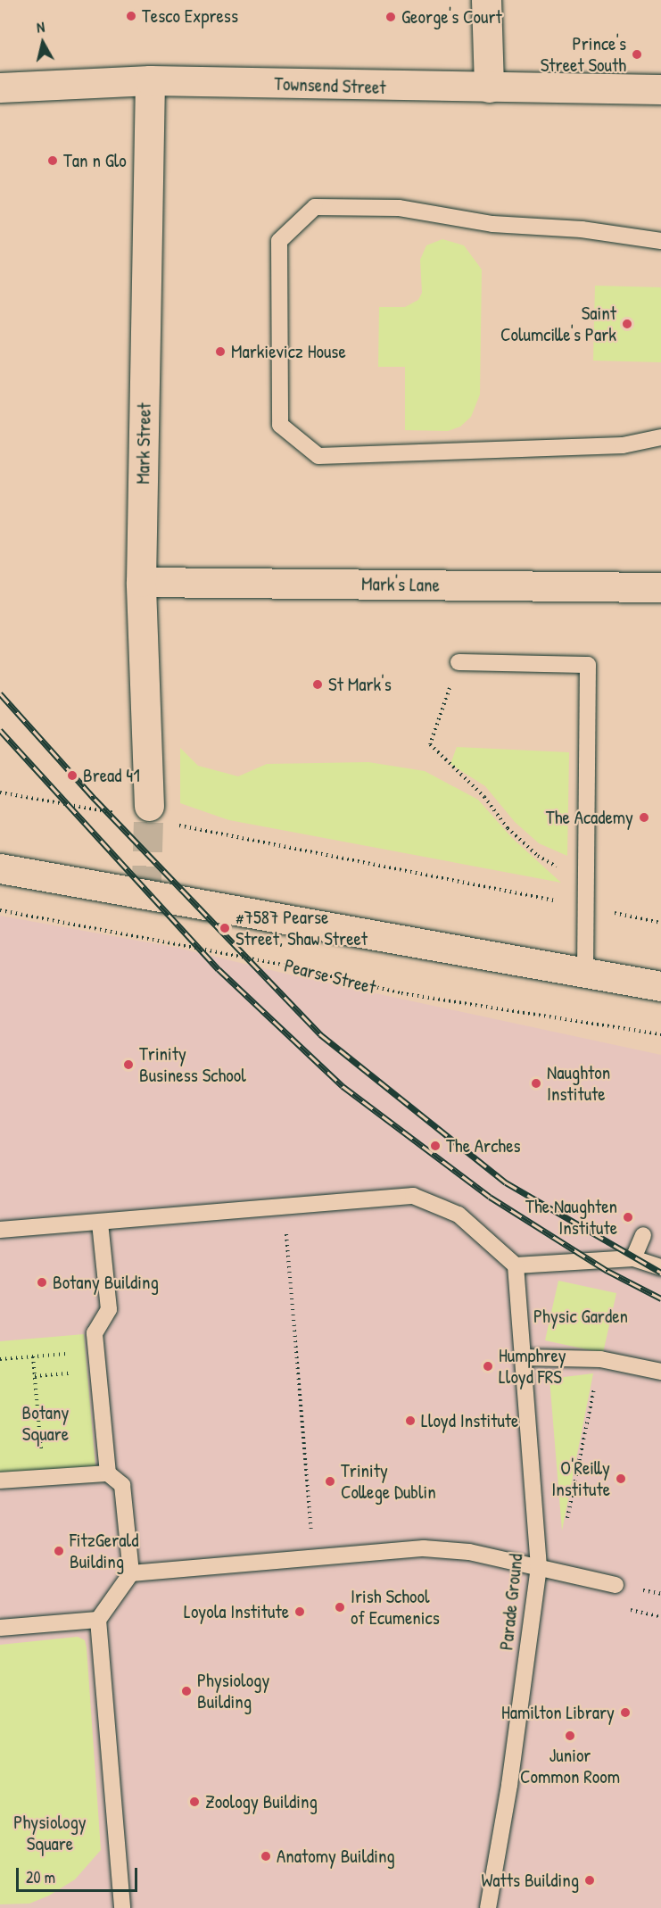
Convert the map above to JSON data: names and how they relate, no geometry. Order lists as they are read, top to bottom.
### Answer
{
  "streets": {
    "main road": ["Townsend Street", "Mark Street", "Mark's Lane"],
    "lane": ["Parade Ground"],
    "path": ["Pearse Street"]
  },
  "crossings": [
    ["Townsend Street", "Mark Street"],
    ["Mark Street", "Mark's Lane"]
  ],
  "parks": ["Physic Garden", "Botany Square", "Physiology Square"],
  "places": [
    "Tesco Express",
    "George's Court",
    "Prince's Street South",
    "Tan n Glo",
    "Saint Columcille's Park",
    "Markievicz House",
    "St Mark's",
    "Bread 41",
    "The Academy",
    "#7587 Pearse Street, Shaw Street",
    "Trinity Business School",
    "Naughton Institute",
    "The Arches",
    "The Naughten Institute",
    "Botany Building",
    "Humphrey Lloyd FRS",
    "Lloyd Institute",
    "O'Reilly Institute",
    "Trinity College Dublin",
    "FitzGerald Building",
    "Irish School of Ecumenics",
    "Loyola Institute",
    "Physiology Building",
    "Hamilton Library",
    "Junior Common Room",
    "Zoology Building",
    "Anatomy Building",
    "Watts Building"
  ],
  "scale_bar": "20 m",
  "north": "top"
}
